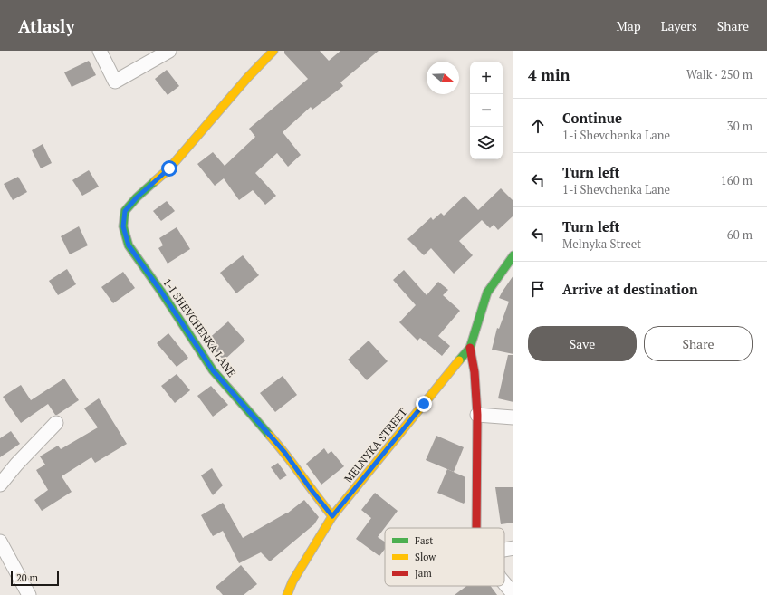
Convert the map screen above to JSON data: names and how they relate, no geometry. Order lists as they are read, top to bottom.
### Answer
{
  "streets": {
    "street": ["1-I SHEVCHENKA LANE", "MELNYKA STREET"]
  },
  "crossings": [
    ["1-I SHEVCHENKA LANE", "MELNYKA STREET"]
  ],
  "legend": ["Fast", "Slow", "Jam"],
  "scale_bar": "20 m",
  "north": "right",
  "page": {
    "header": "Atlasly",
    "nav": ["Map", "Layers", "Share"],
    "heading": ["4 min", "Walk · 250 m"],
    "map_buttons": ["+", "−"],
    "list": [
      ["Continue", "1-i Shevchenka Lane", "30 m"],
      ["Turn left", "1-i Shevchenka Lane", "160 m"],
      ["Turn left", "Melnyka Street", "60 m"],
      "Arrive at destination"
    ],
    "buttons": ["Save", "Share"],
    "scale": "20 m"
  }
}
